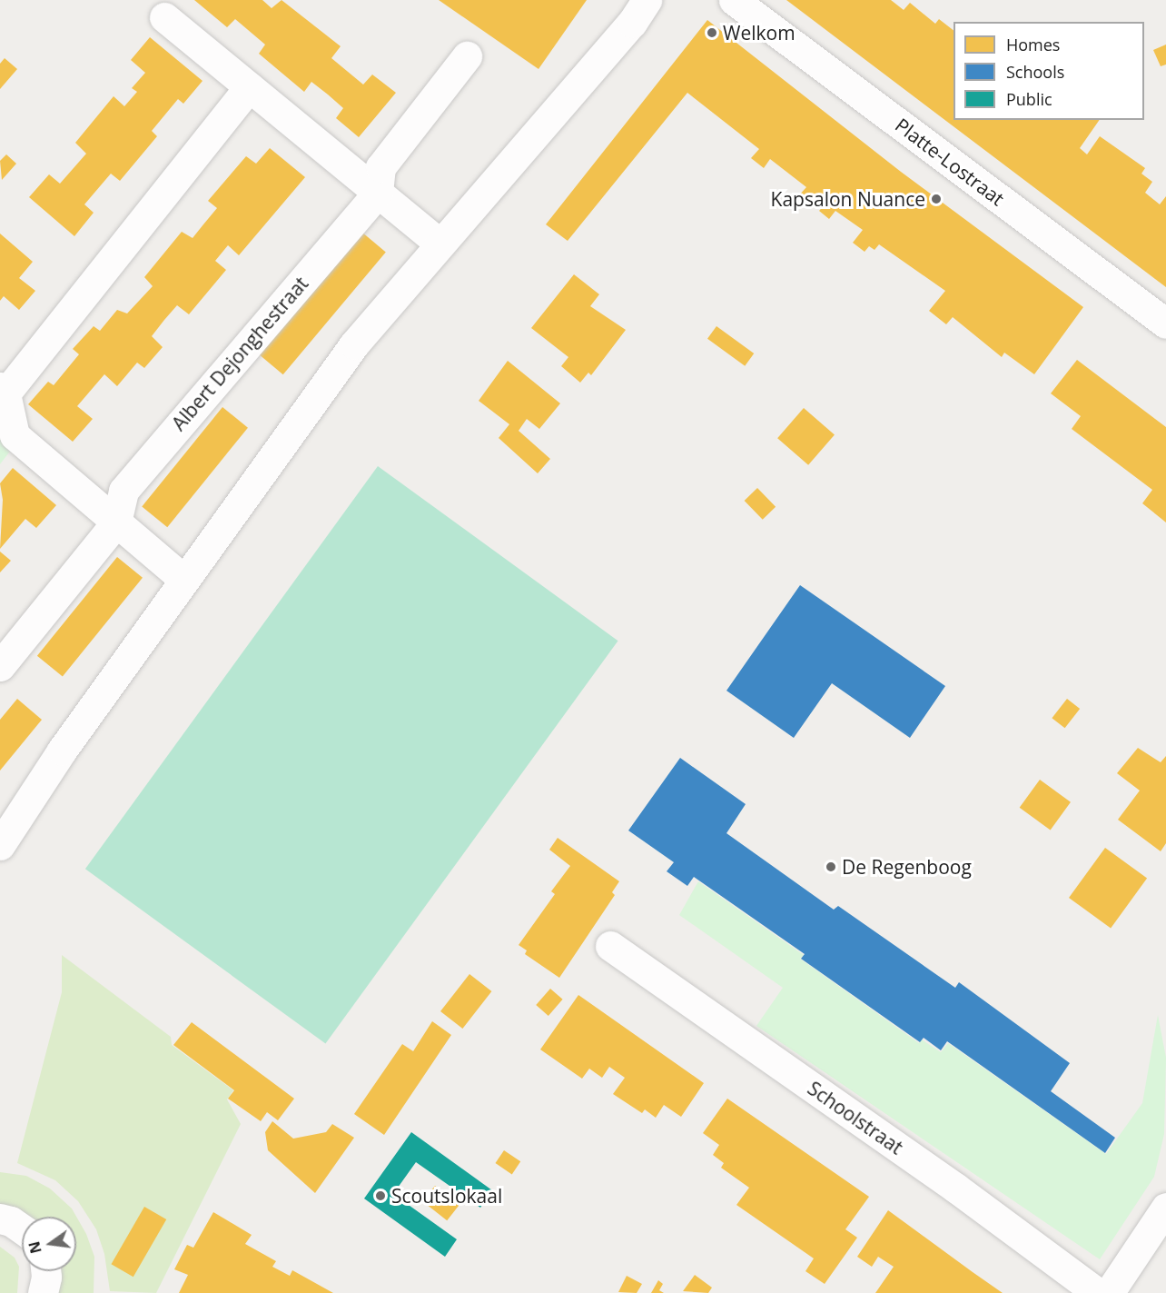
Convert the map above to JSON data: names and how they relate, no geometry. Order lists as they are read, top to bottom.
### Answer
{
  "streets": {
    "street": ["Platte-Lostraat", "Albert Dejonghestraat", "Schoolstraat"]
  },
  "places": [
    "Welkom",
    "Kapsalon Nuance",
    "De Regenboog",
    "Scoutslokaal"
  ],
  "legend": ["Homes", "Schools", "Public"],
  "north": "left"
}
